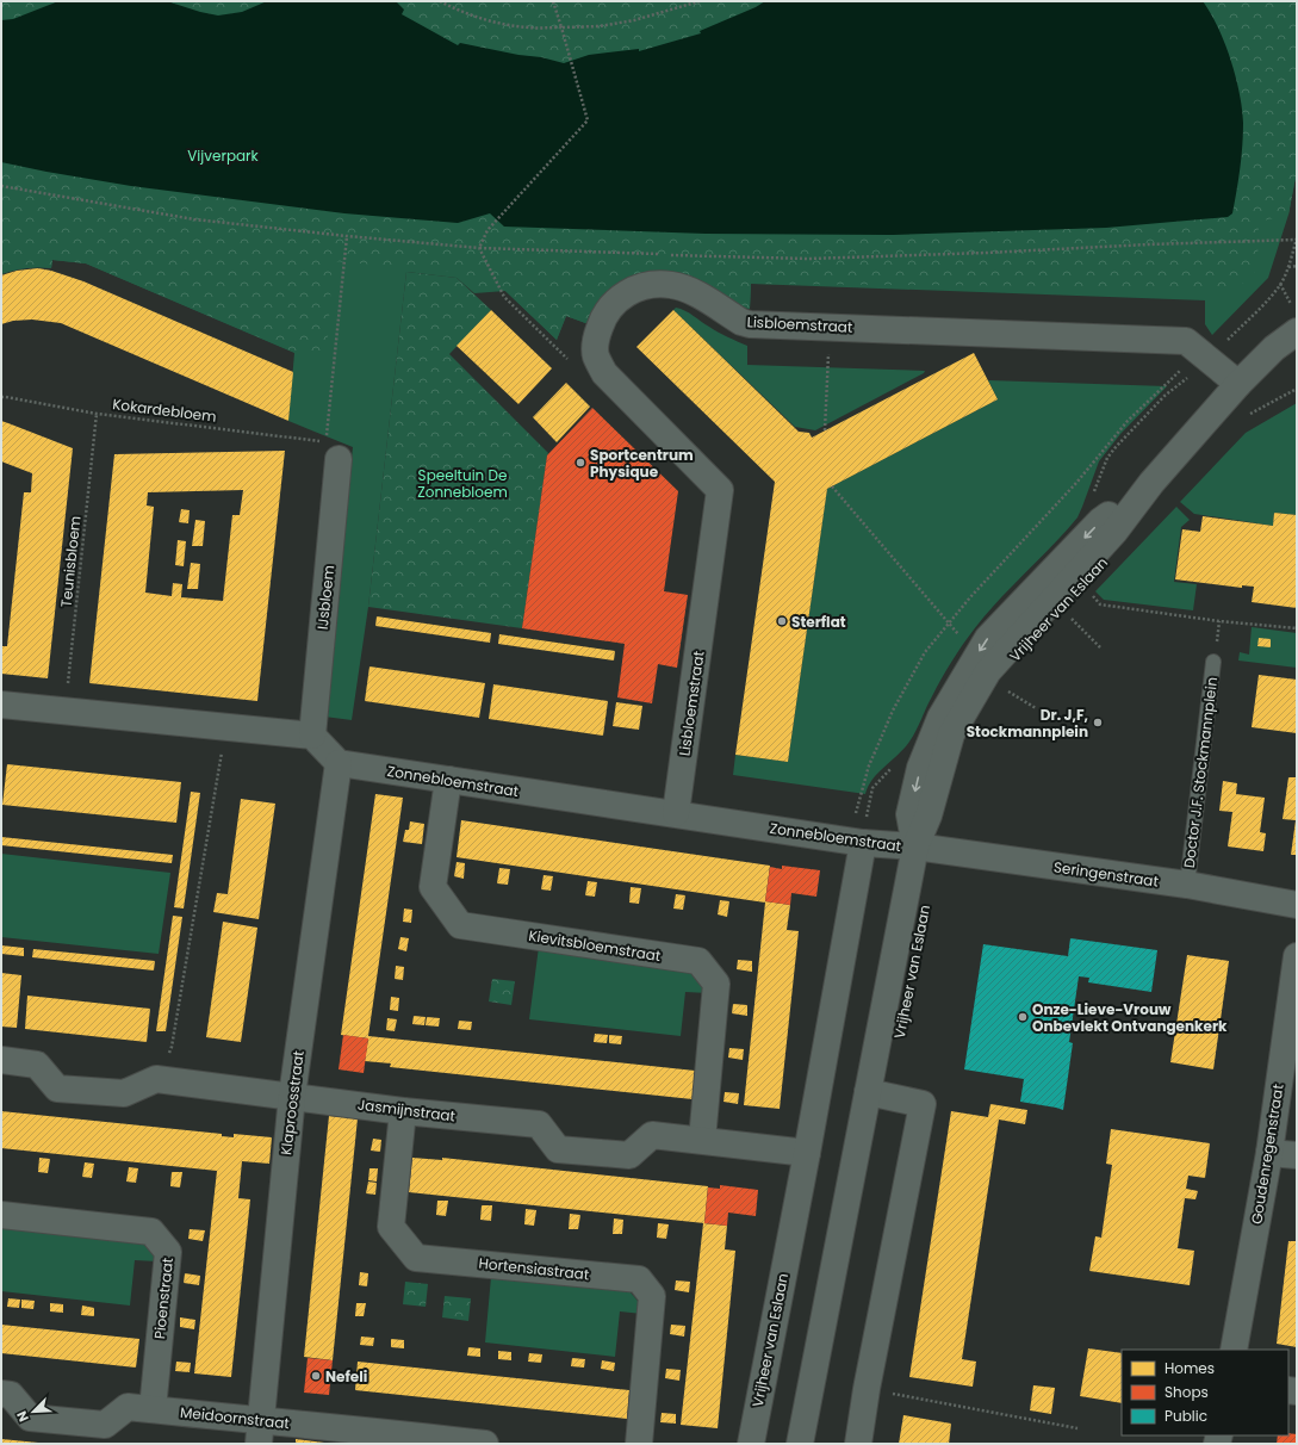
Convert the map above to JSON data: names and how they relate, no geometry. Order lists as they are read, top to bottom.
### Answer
{
  "streets": {
    "street": [
      "Lisbloemstraat",
      "IJsbloem",
      "Vrijheer van Eslaan",
      "Zonnebloemstraat",
      "Seringenstraat",
      "Kievitsbloemstraat",
      "Klaproosstraat",
      "Jasmijnstraat",
      "Goudenregenstraat",
      "Hortensiastraat",
      "Pioenstraat",
      "Meidoornstraat"
    ],
    "lane": ["Doctor J.F. Stockmannplein"],
    "path": ["Kokardebloem", "Teunisbloem"]
  },
  "crossings": [
    ["Lisbloemstraat", "Vrijheer van Eslaan"],
    ["Lisbloemstraat", "Zonnebloemstraat"],
    ["Kokardebloem", "Teunisbloem"],
    ["Kokardebloem", "IJsbloem"],
    ["Vrijheer van Eslaan", "Zonnebloemstraat"],
    ["Vrijheer van Eslaan", "Seringenstraat"],
    ["Vrijheer van Eslaan", "Jasmijnstraat"],
    ["Doctor J.F. Stockmannplein", "Seringenstraat"],
    ["Zonnebloemstraat", "Seringenstraat"],
    ["Zonnebloemstraat", "Kievitsbloemstraat"],
    ["Zonnebloemstraat", "Klaproosstraat"],
    ["Kievitsbloemstraat", "Jasmijnstraat"],
    ["Klaproosstraat", "Jasmijnstraat"],
    ["Klaproosstraat", "Meidoornstraat"],
    ["Jasmijnstraat", "Hortensiastraat"],
    ["Pioenstraat", "Meidoornstraat"]
  ],
  "parks": ["Vijverpark", "Speeltuin De Zonnebloem"],
  "places": [
    "Sportcentrum Physique",
    "Sterflat",
    "Dr. J,F, Stockmannplein",
    "Onze-Lieve-Vrouw Onbevlekt Ontvangenkerk",
    "Nefeli"
  ],
  "legend": ["Homes", "Shops", "Public"],
  "north": "bottom left"
}
